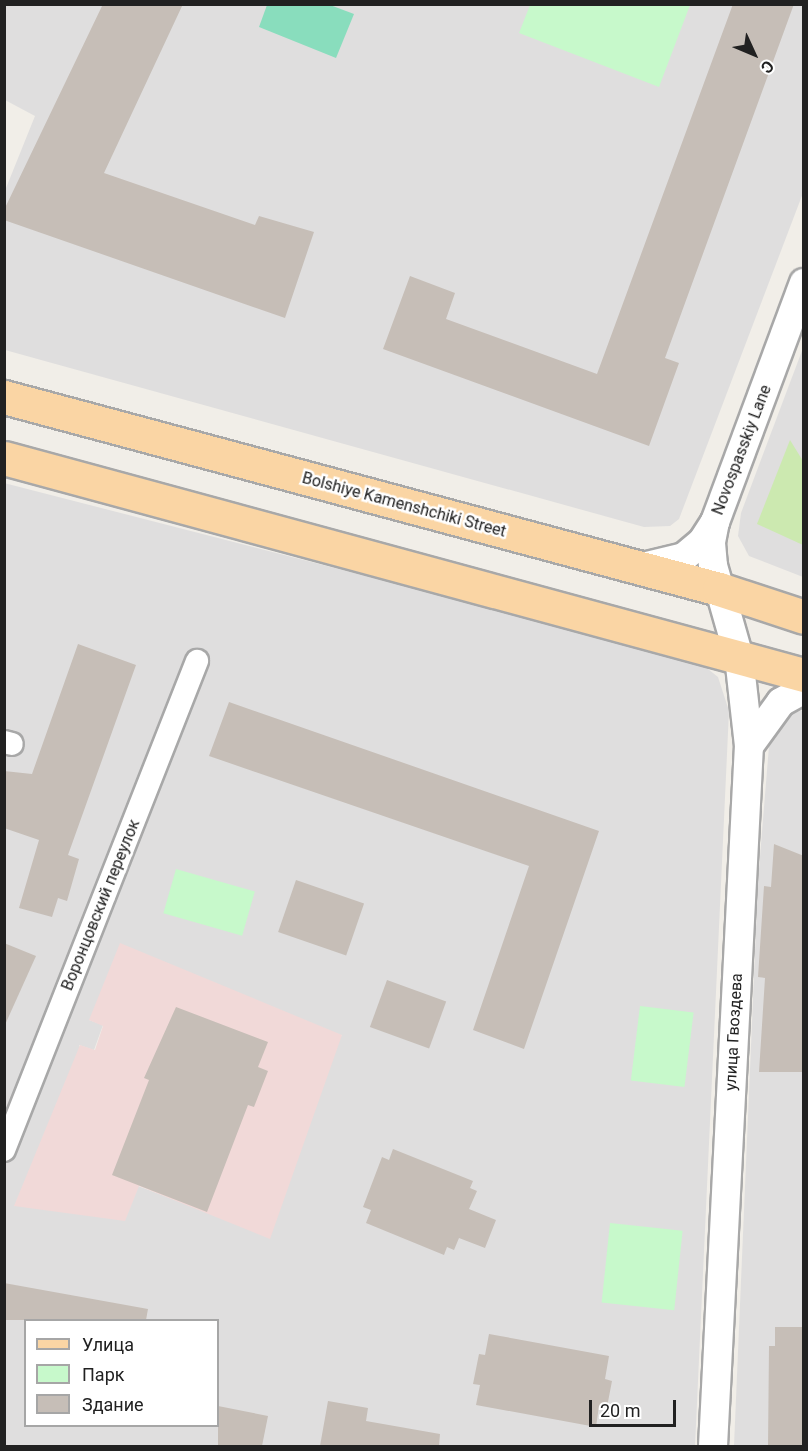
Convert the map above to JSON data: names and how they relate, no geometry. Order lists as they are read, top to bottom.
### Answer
{
  "streets": {
    "main road": ["Bolshiye Kamenshchiki Street"],
    "street": ["Novospasskiy Lane", "Воронцовский переулок", "улица Гвоздева"]
  },
  "crossings": [
    ["Novospasskiy Lane", "Bolshiye Kamenshchiki Street"],
    ["Novospasskiy Lane", "улица Гвоздева"]
  ],
  "legend": ["Улица", "Парк", "Здание"],
  "scale_bar": "20 m",
  "north": "bottom right"
}
